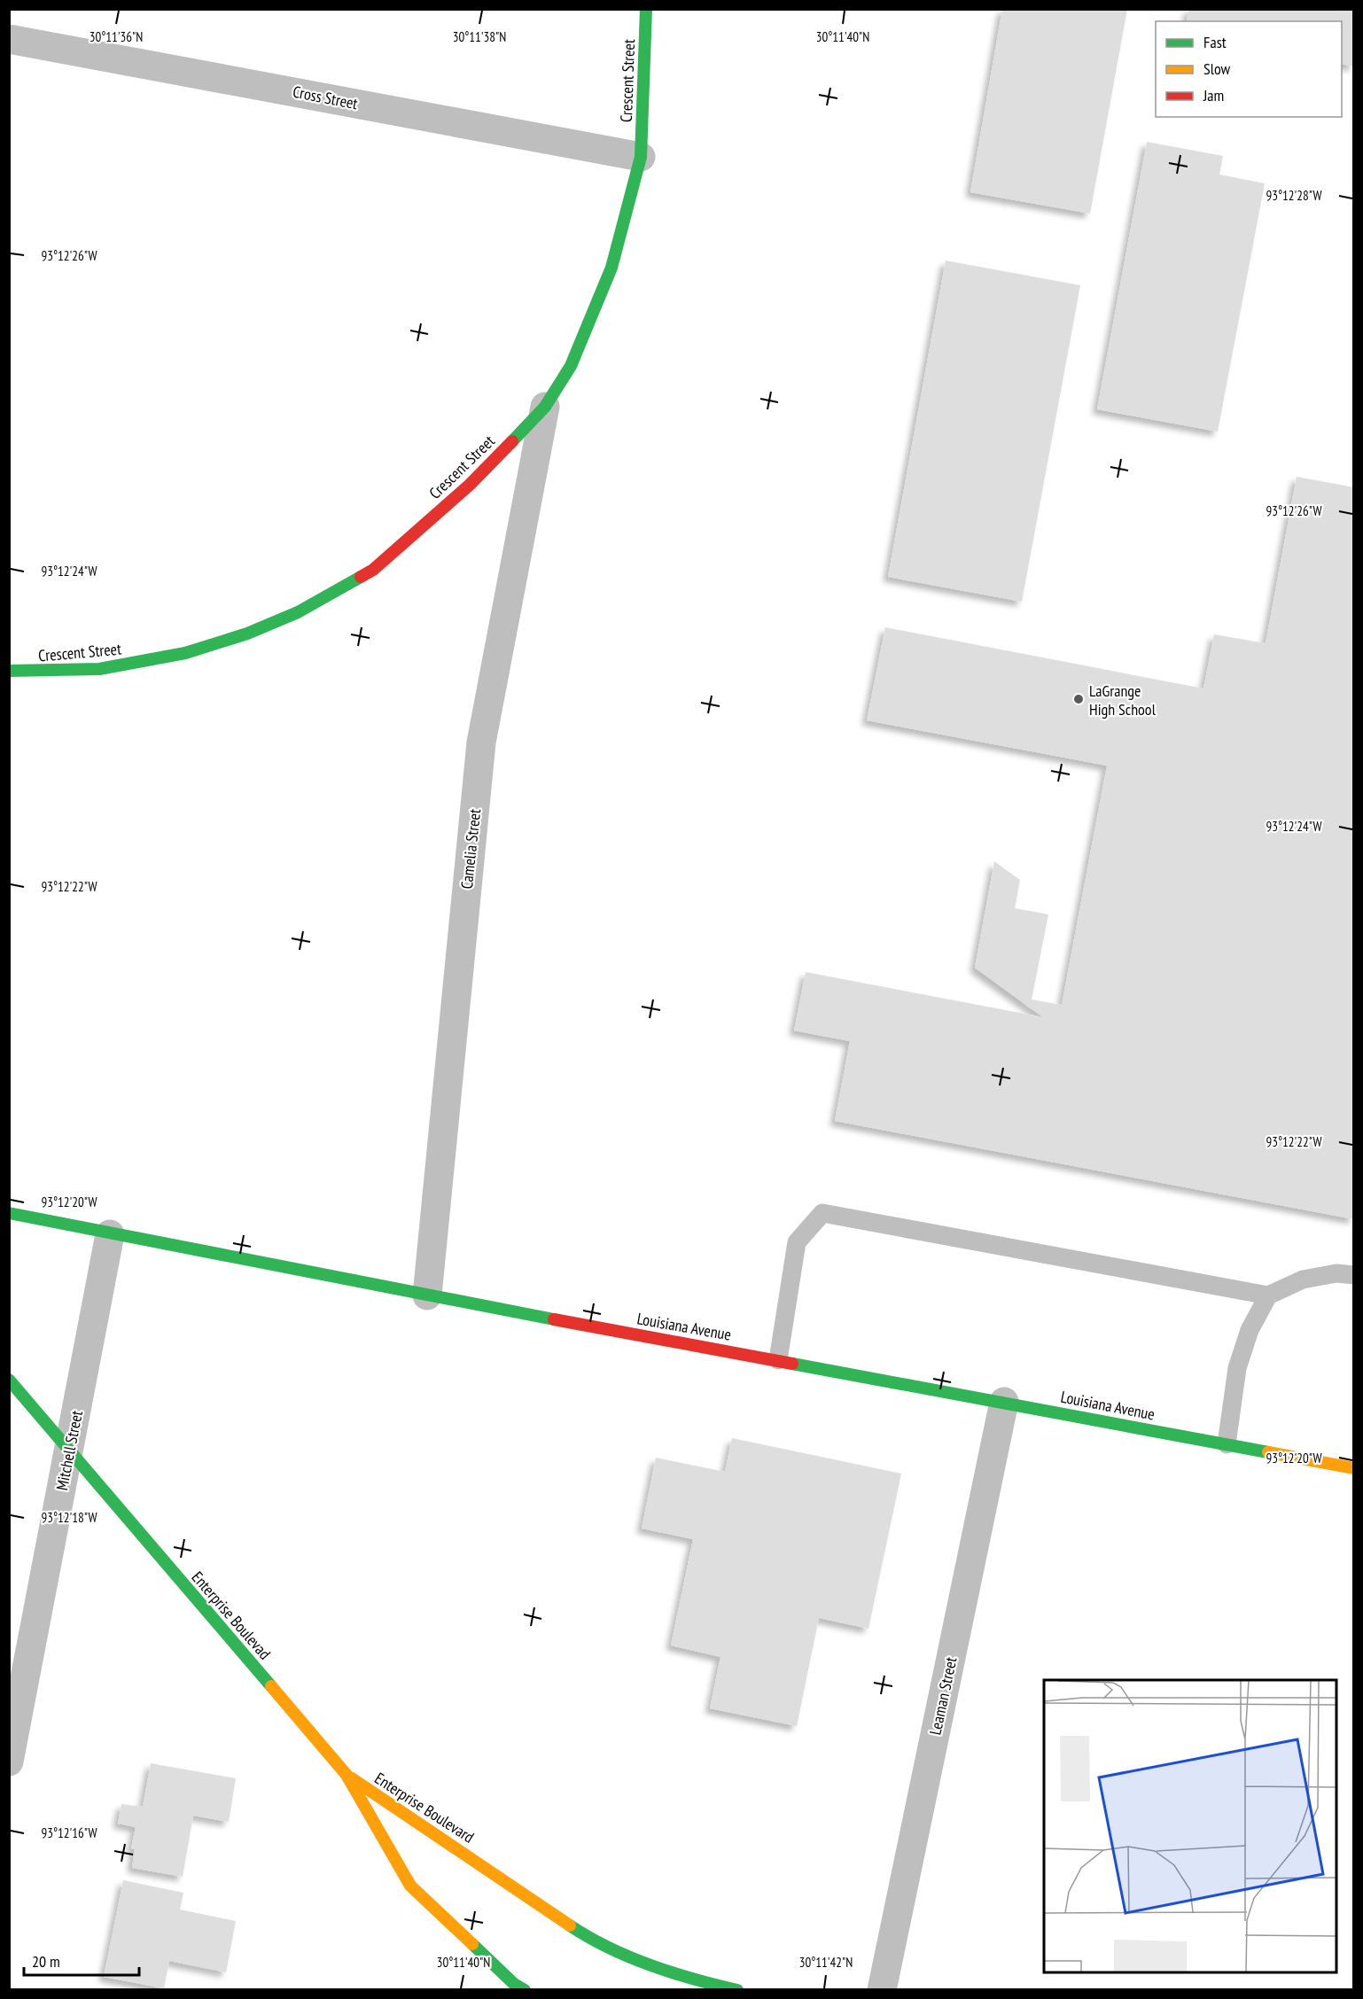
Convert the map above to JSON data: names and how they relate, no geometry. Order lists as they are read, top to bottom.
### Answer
{
  "streets": {
    "street": [
      "Crescent Street",
      "Cross Street",
      "Camelia Street",
      "Louisiana Avenue",
      "Mitchell Street",
      "Enterprise Boulevad",
      "Leaman Street",
      "Enterprise Boulevard"
    ]
  },
  "crossings": [
    ["Crescent Street", "Cross Street"],
    ["Crescent Street", "Camelia Street"],
    ["Camelia Street", "Louisiana Avenue"],
    ["Louisiana Avenue", "Mitchell Street"],
    ["Louisiana Avenue", "Leaman Street"],
    ["Mitchell Street", "Enterprise Boulevad"],
    ["Enterprise Boulevad", "Enterprise Boulevard"]
  ],
  "places": ["LaGrange High School"],
  "legend": ["Fast", "Slow", "Jam"],
  "scale_bar": "20 m",
  "coordinates": [
    "30°11'36\"N",
    "30°11'38\"N",
    "30°11'40\"N",
    "93°12'28\"W",
    "93°12'26\"W",
    "93°12'24\"W",
    "93°12'22\"W",
    "93°12'20\"W",
    "93°12'18\"W",
    "93°12'16\"W",
    "30°11'42\"N"
  ]
}
